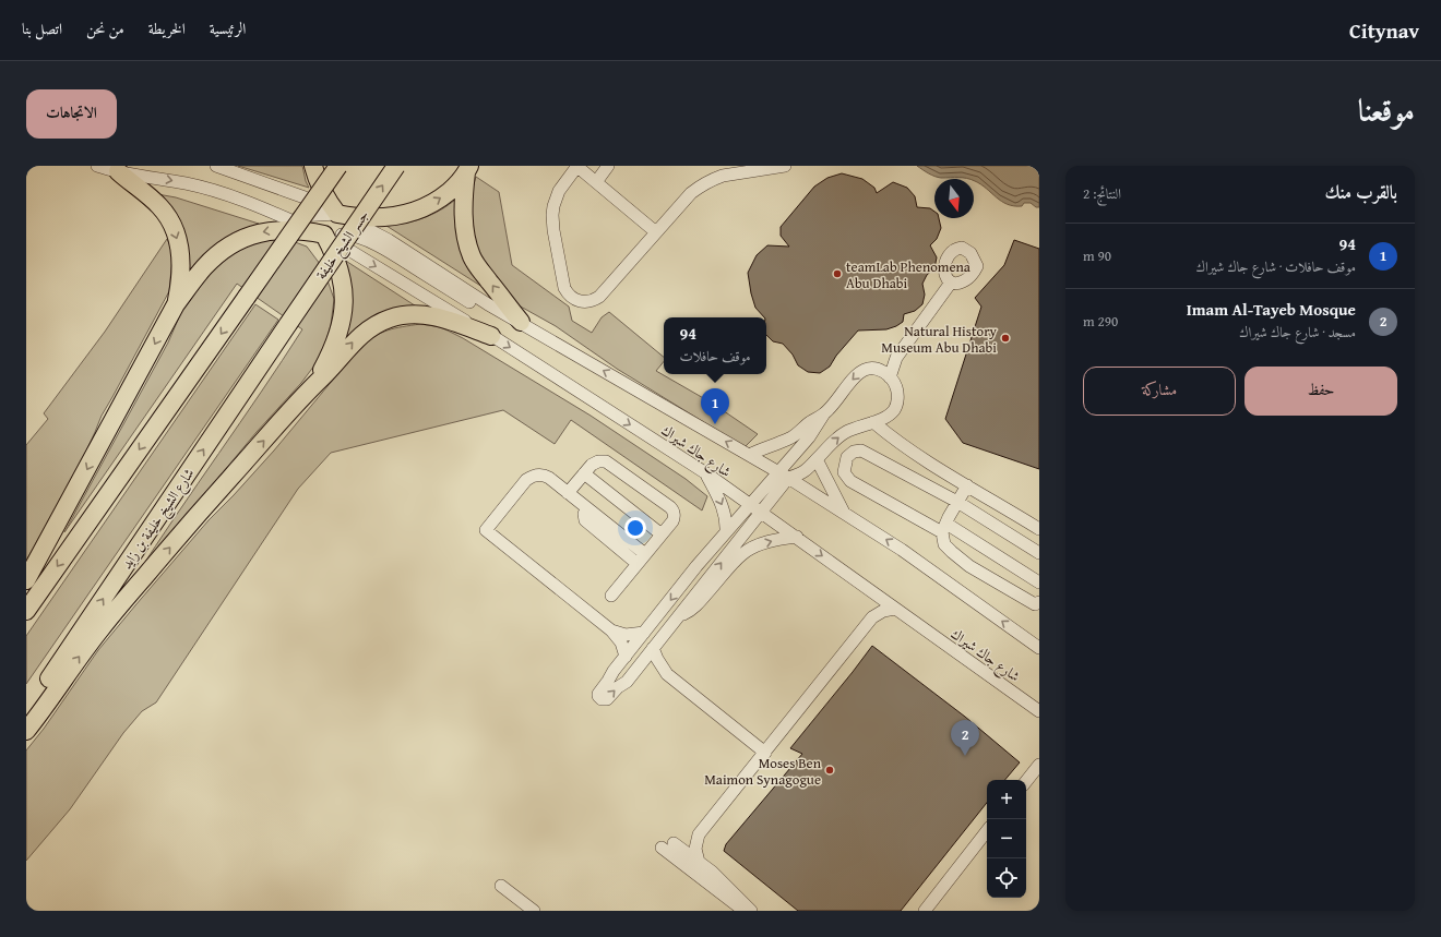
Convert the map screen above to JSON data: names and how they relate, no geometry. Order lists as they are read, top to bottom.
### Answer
{
  "streets": {
    "highway": ["جسر الشيخ خليفة", "شارع الشيخ خليفة بن زايد"],
    "street": ["شارع جاك شيراك"]
  },
  "crossings": [
    ["جسر الشيخ خليفة", "شارع الشيخ خليفة بن زايد"]
  ],
  "places": ["teamLab Phenomena Abu Dhabi", "Natural History Museum Abu Dhabi", "Moses Ben Maimon Synagogue"],
  "north": "bottom",
  "page": {
    "header": "Citynav",
    "nav": [
      "الرئيسية",
      "الخريطة",
      "من نحن",
      "اتصل بنا"
    ],
    "title": "موقعنا",
    "buttons": [
      "الاتجاهات",
      ["حفظ", "مشاركة"]
    ],
    "heading": ["بالقرب منك", "النتائج: 2"],
    "list": [
      {
        "mark": "1",
        "name": "94",
        "note": "موقف حافلات · شارع جاك شيراك",
        "value": "90 m"
      },
      {
        "mark": "2",
        "name": "Imam Al-Tayeb Mosque",
        "note": "مسجد · شارع جاك شيراك",
        "value": "290 m"
      }
    ],
    "popup": ["94", "موقف حافلات"],
    "pins": ["1", "2"],
    "map_buttons": ["+", "−"]
  }
}
